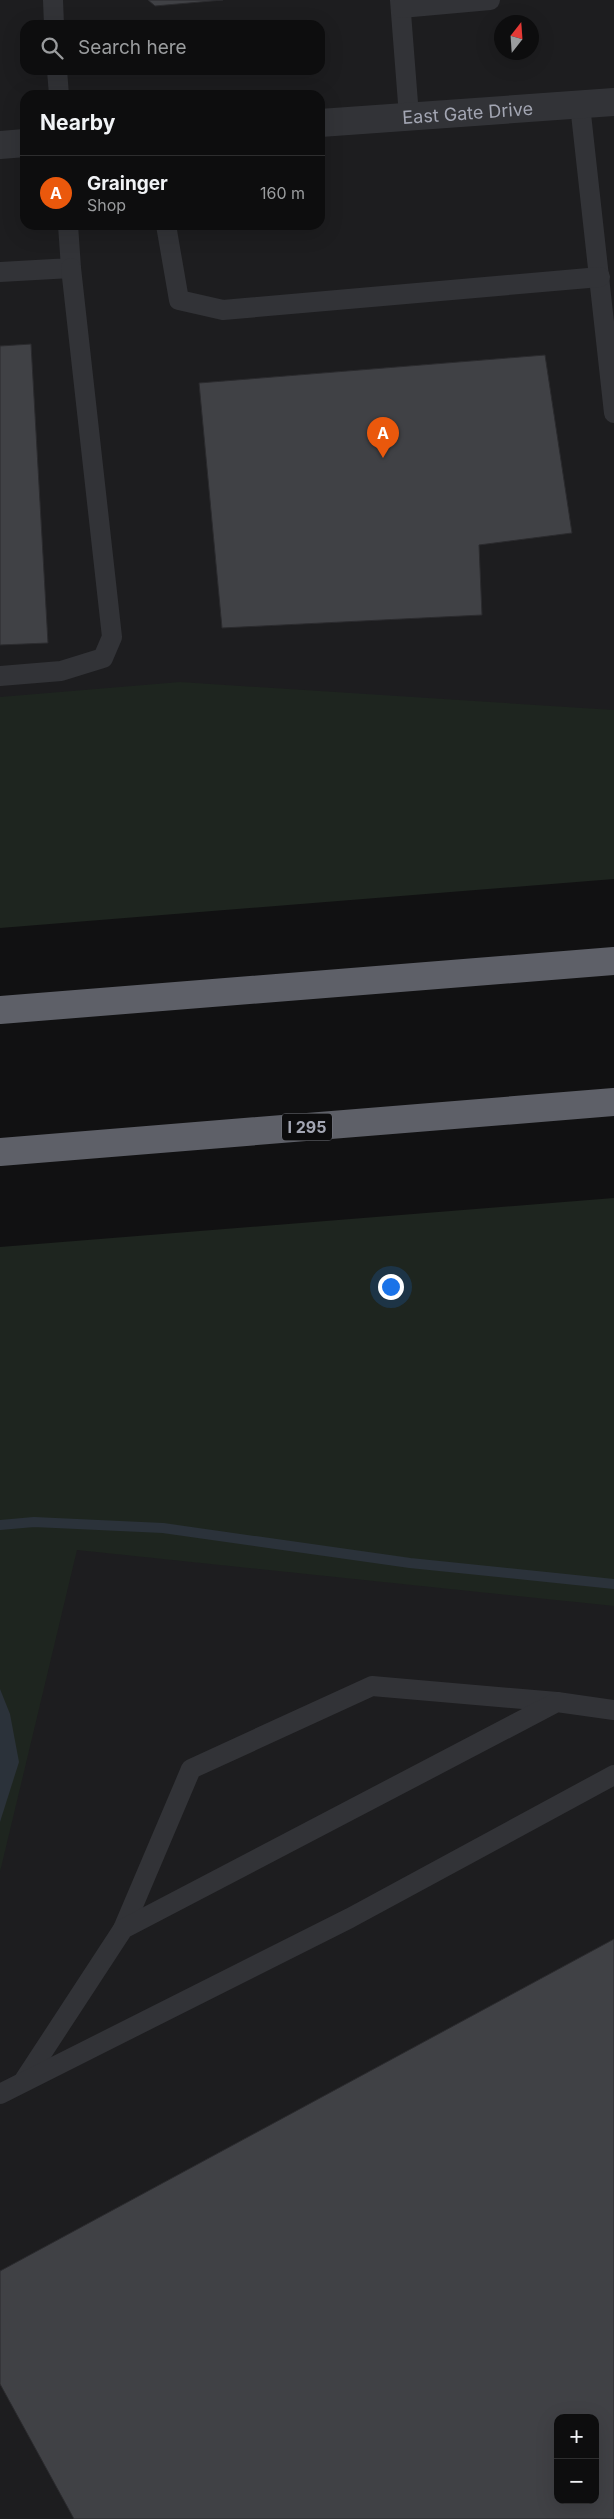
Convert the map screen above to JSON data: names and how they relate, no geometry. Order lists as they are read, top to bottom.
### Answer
{
  "streets": {
    "highway": ["I 295"],
    "street": ["East Gate Drive"]
  },
  "north": "top",
  "page": {
    "search": "Search here",
    "heading": "Nearby",
    "list": [
      {
        "mark": "A",
        "name": "Grainger",
        "note": "Shop",
        "value": "160 m"
      }
    ],
    "pins": "A",
    "map_buttons": ["+", "−"]
  }
}
